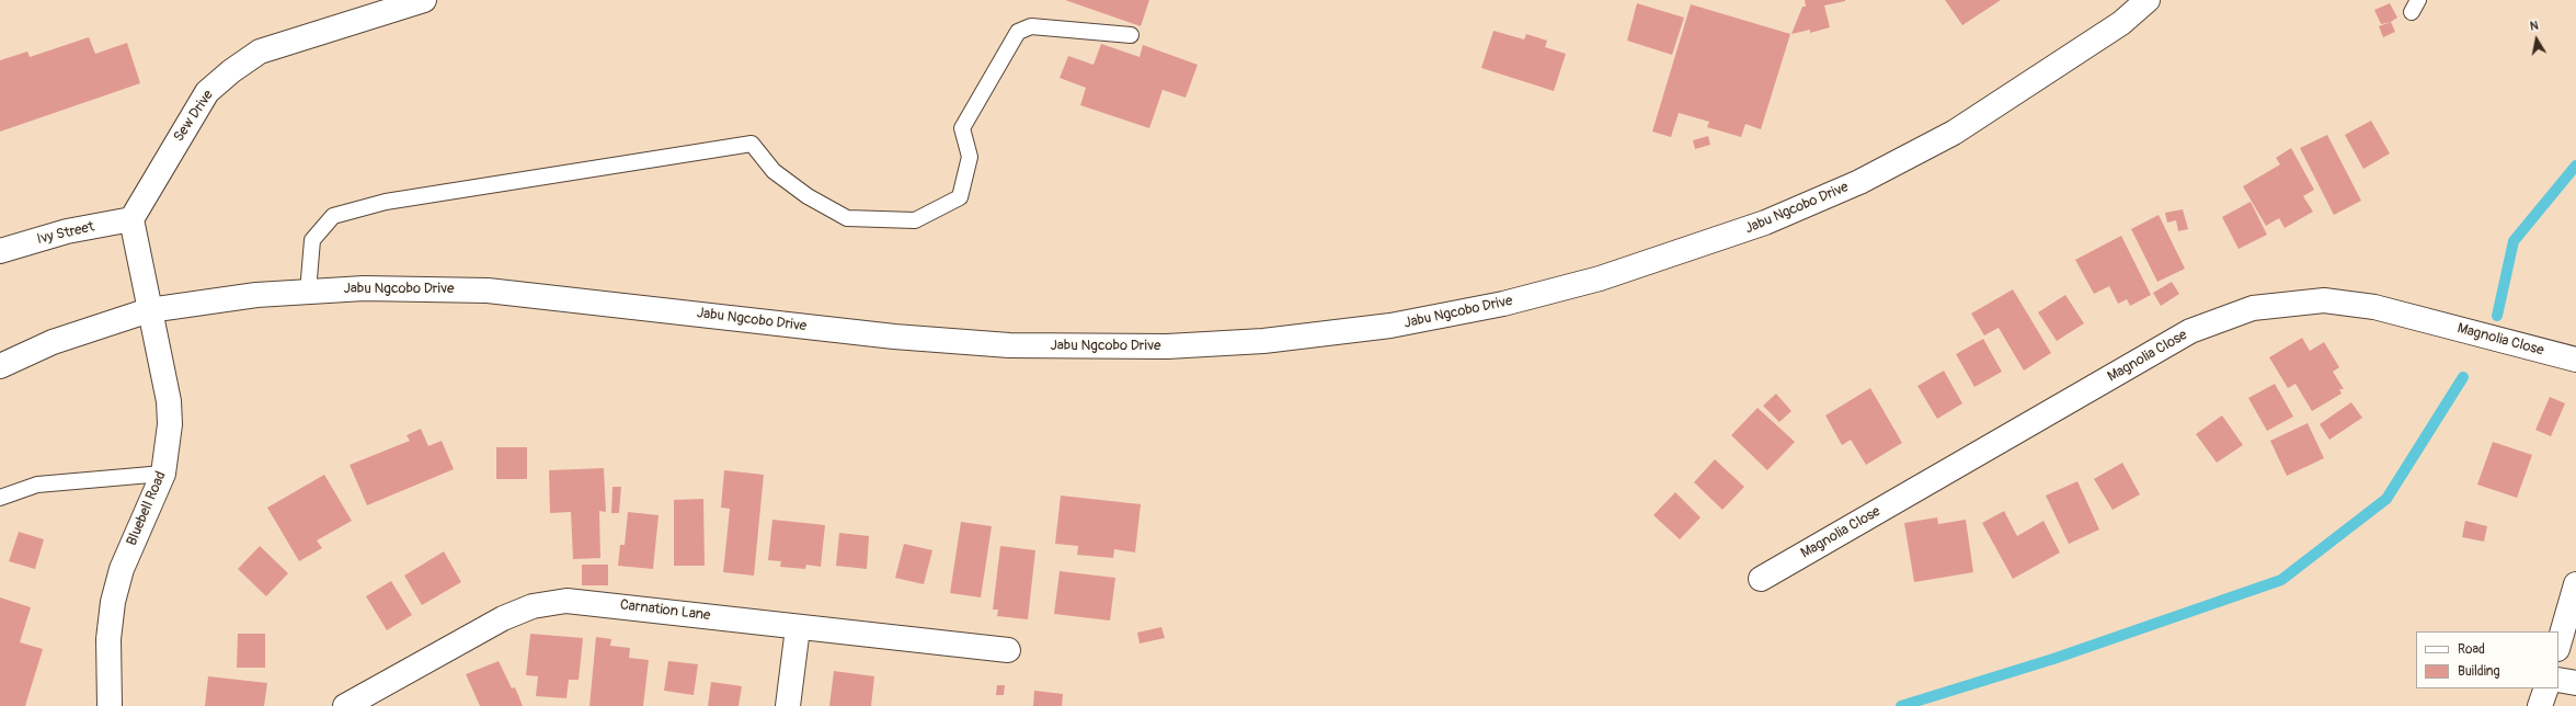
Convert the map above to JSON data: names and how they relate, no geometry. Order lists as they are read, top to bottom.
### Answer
{
  "streets": {
    "street": [
      "Sew Drive",
      "Jabu Ngcobo Drive",
      "Ivy Street",
      "Magnolia Close",
      "Bluebell Road",
      "Carnation Lane"
    ]
  },
  "crossings": [
    ["Sew Drive", "Ivy Street"],
    ["Jabu Ngcobo Drive", "Bluebell Road"]
  ],
  "legend": ["Road", "Building"],
  "north": "top"
}
